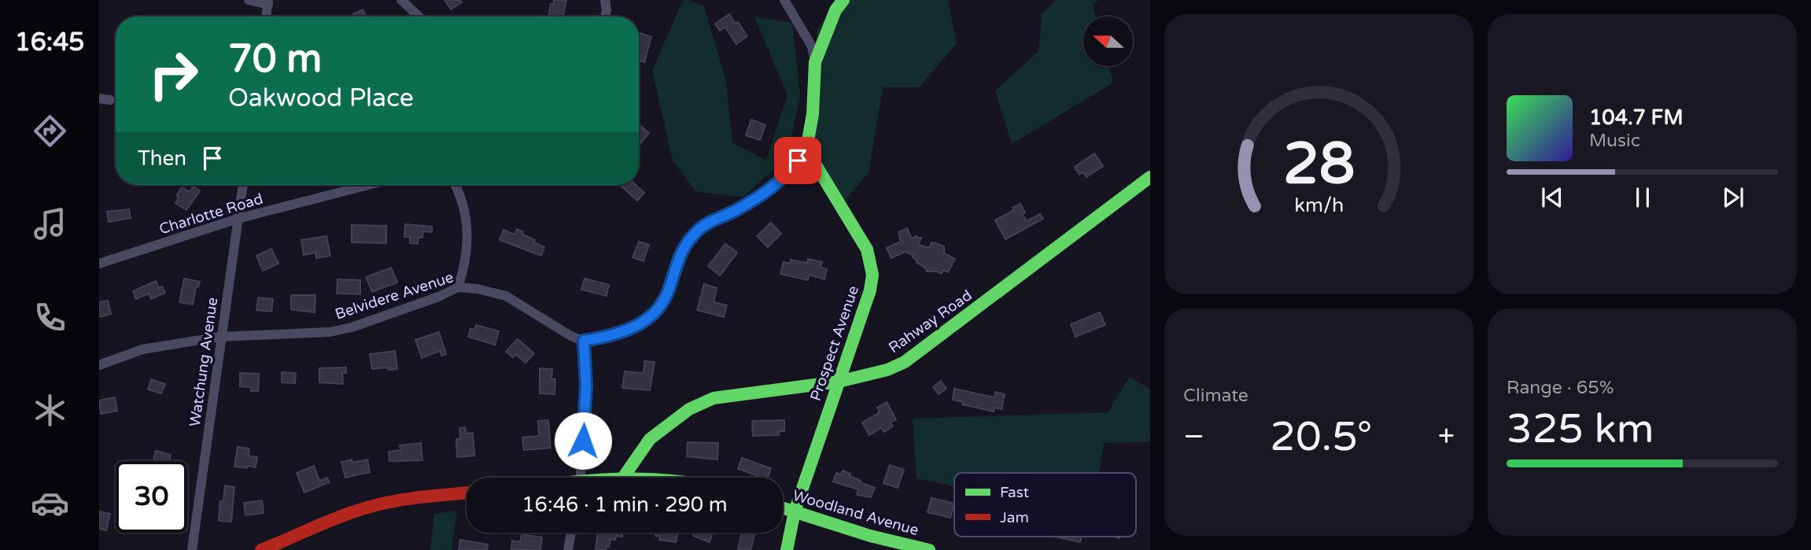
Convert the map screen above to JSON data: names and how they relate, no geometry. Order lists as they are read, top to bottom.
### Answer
{
  "streets": {
    "street": [
      "Charlotte Road",
      "Belvidere Avenue",
      "Rahway Road",
      "Prospect Avenue",
      "Watchung Avenue",
      "Woodland Avenue"
    ]
  },
  "crossings": [
    ["Charlotte Road", "Watchung Avenue"],
    ["Belvidere Avenue", "Watchung Avenue"],
    ["Rahway Road", "Prospect Avenue"],
    ["Prospect Avenue", "Woodland Avenue"]
  ],
  "legend": ["Fast", "Jam"],
  "north": "left",
  "page": {
    "tabs": "16:45",
    "turn": ["70 m", "Oakwood Place"],
    "song": ["104.7 FM", "Music"],
    "then": "Then",
    "tile": [
      "Climate",
      ["Range · 65%", "325 km"]
    ],
    "heat": ["−", "20.5°", "+"],
    "limit": "30",
    "trip": "16:46 · 1 min · 290 m",
    "gauge": ["28", "km/h"]
  }
}
